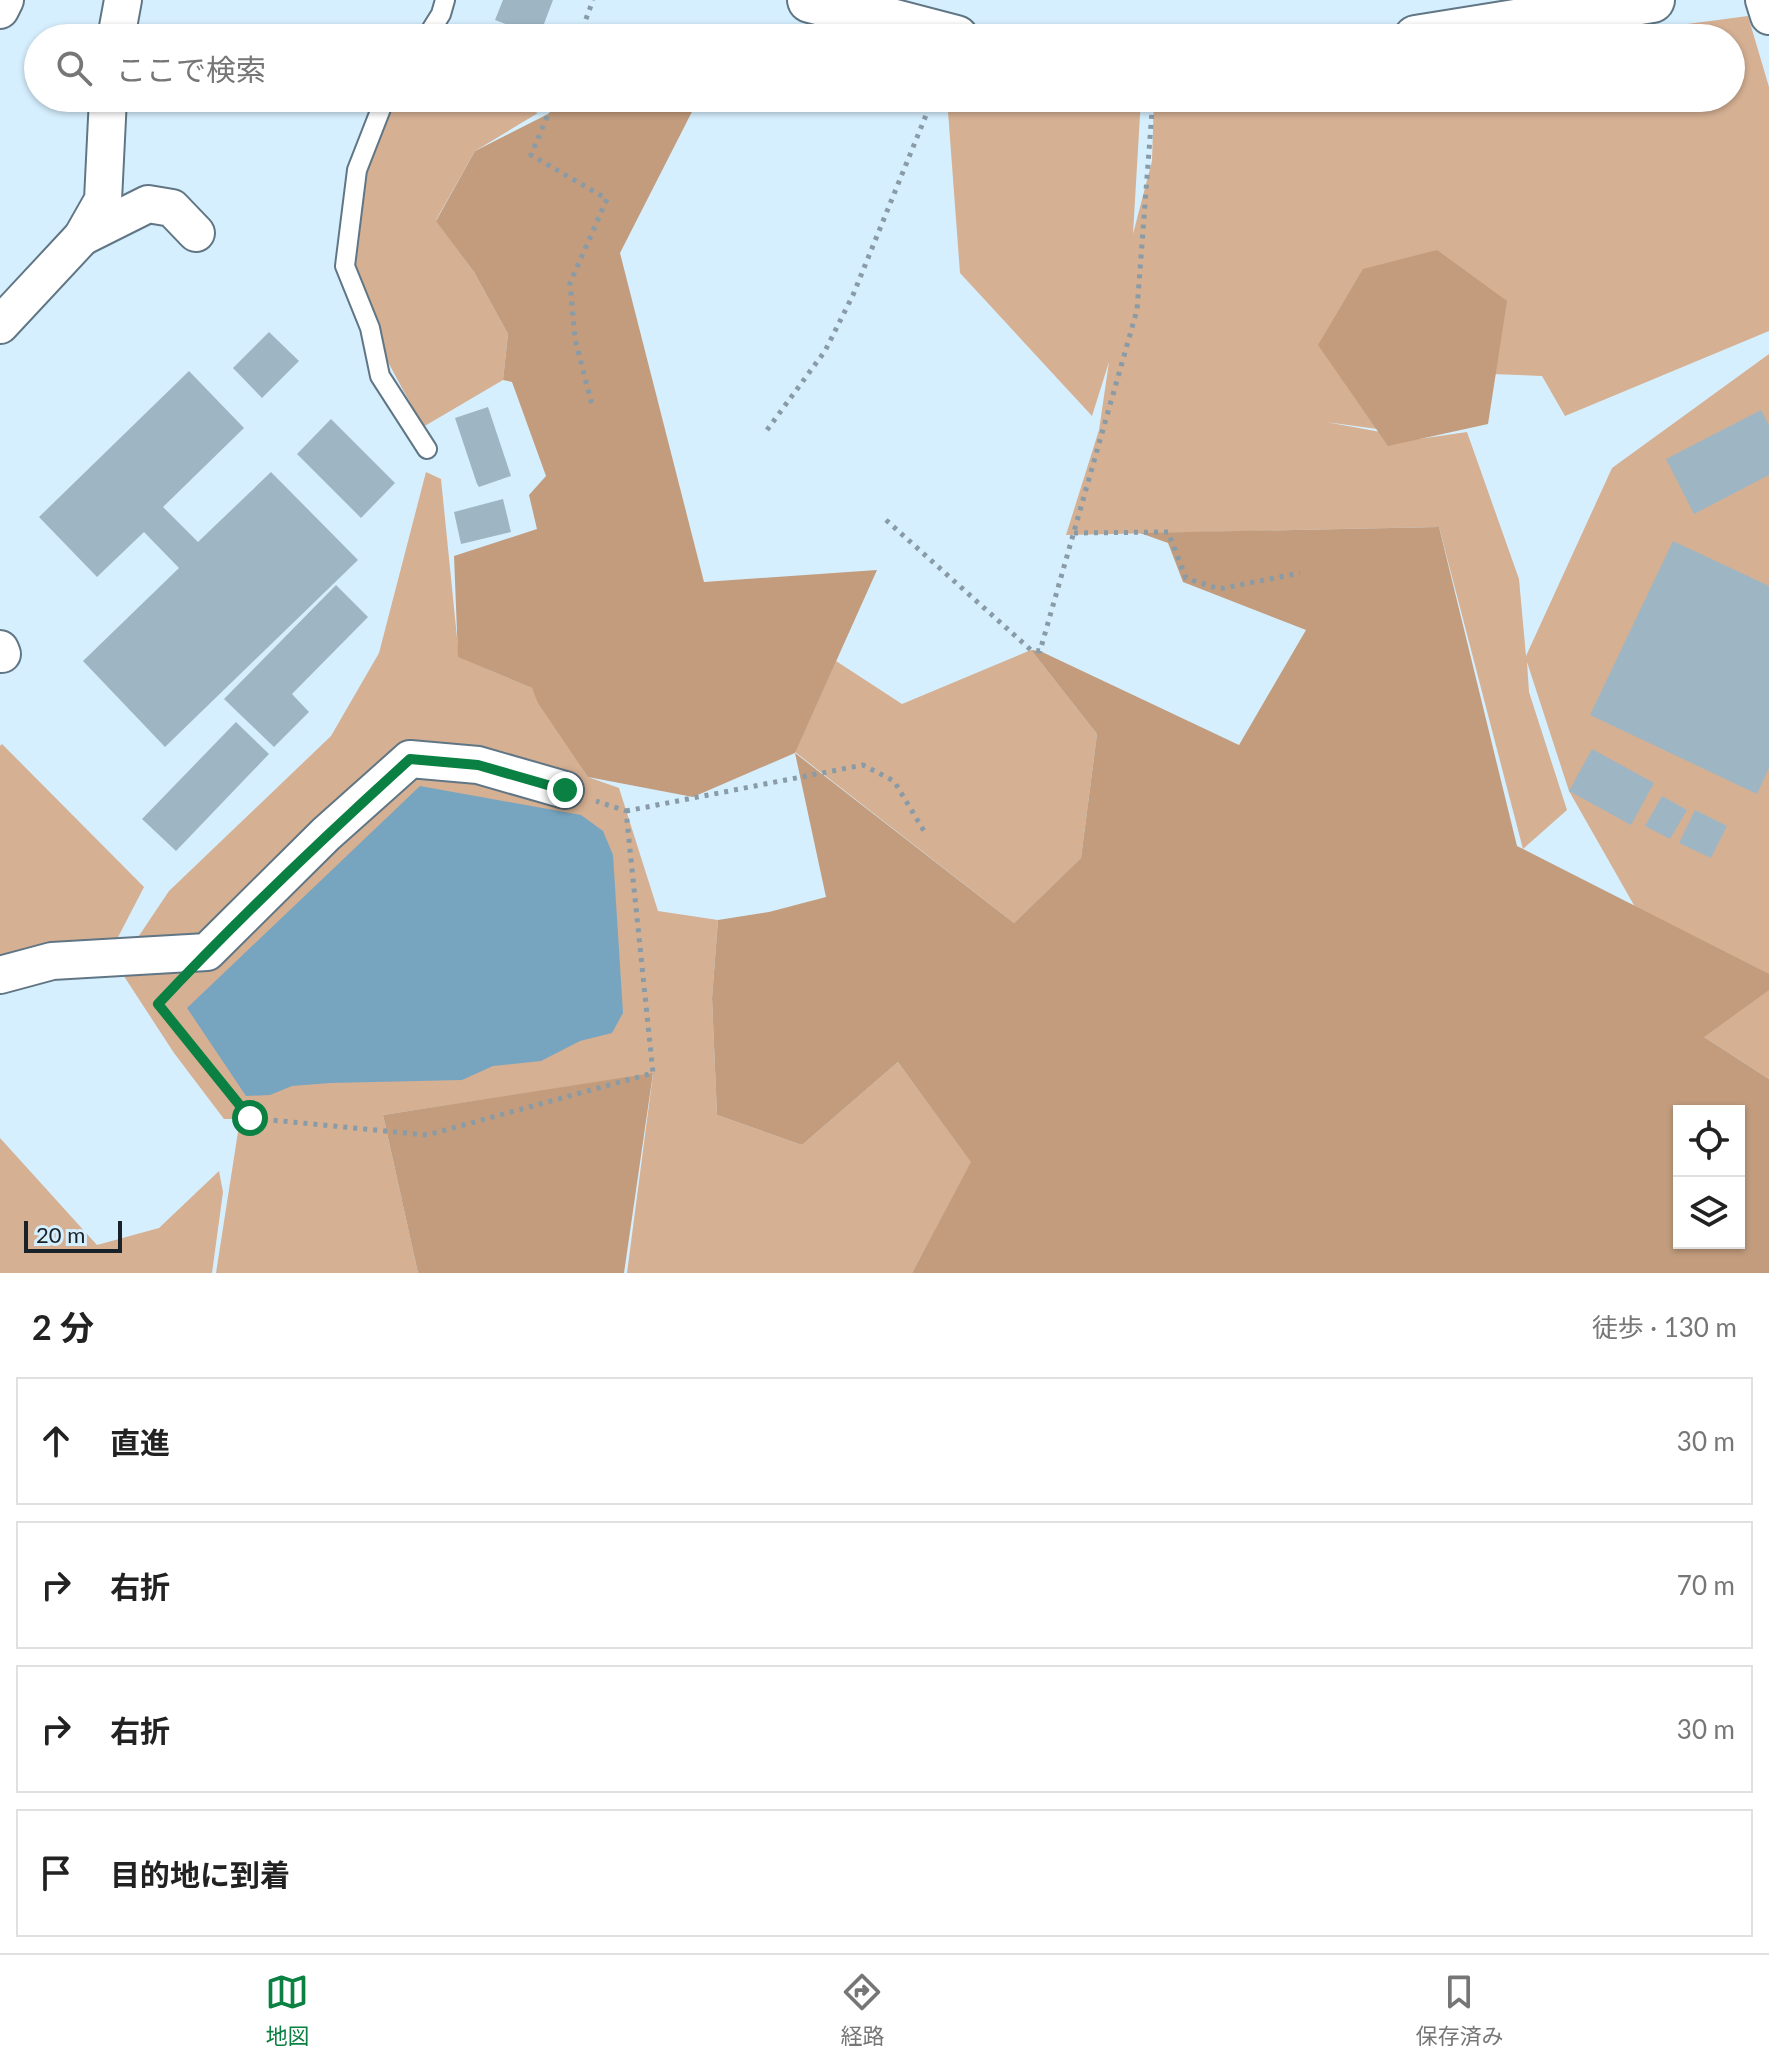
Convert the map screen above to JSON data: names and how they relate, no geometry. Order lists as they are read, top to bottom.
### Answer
{
  "scale_bar": "20 m",
  "page": {
    "search": "ここで検索",
    "scale": "20 m",
    "heading": ["2 分", "徒歩 · 130 m"],
    "list": [
      ["直進", "30 m"],
      ["右折", "70 m"],
      ["右折", "30 m"],
      "目的地に到着"
    ],
    "nav": ["地図", "経路", "保存済み"]
  }
}
